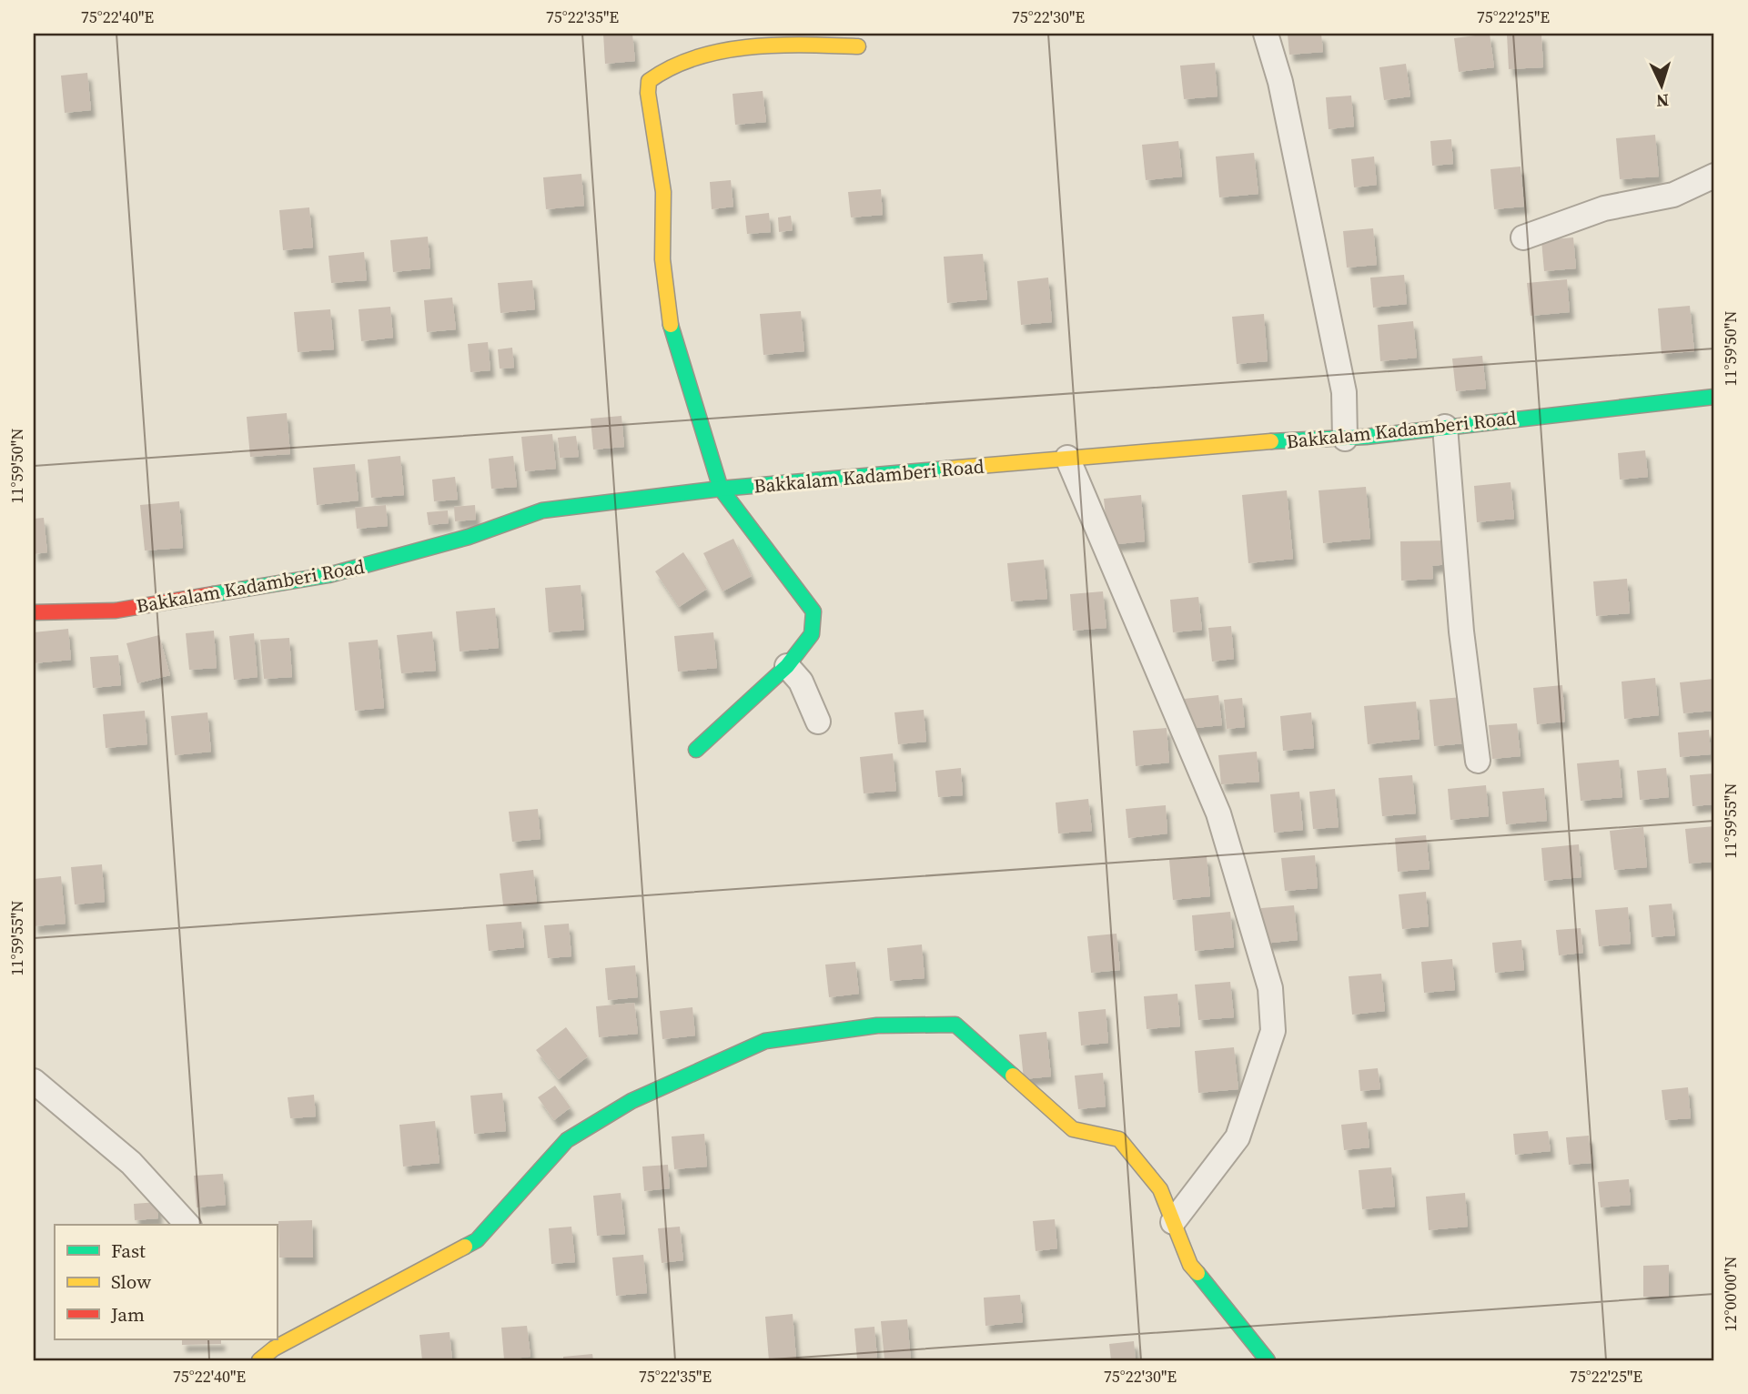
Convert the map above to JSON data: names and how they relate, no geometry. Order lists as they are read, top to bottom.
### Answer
{
  "streets": {
    "street": ["Bakkalam Kadamberi Road"]
  },
  "legend": ["Fast", "Slow", "Jam"],
  "north": "bottom",
  "coordinates": [
    "75°22'40\"E",
    "75°22'35\"E",
    "75°22'30\"E",
    "75°22'25\"E",
    "11°59'50\"N",
    "11°59'55\"N",
    "12°00'00\"N"
  ]
}
